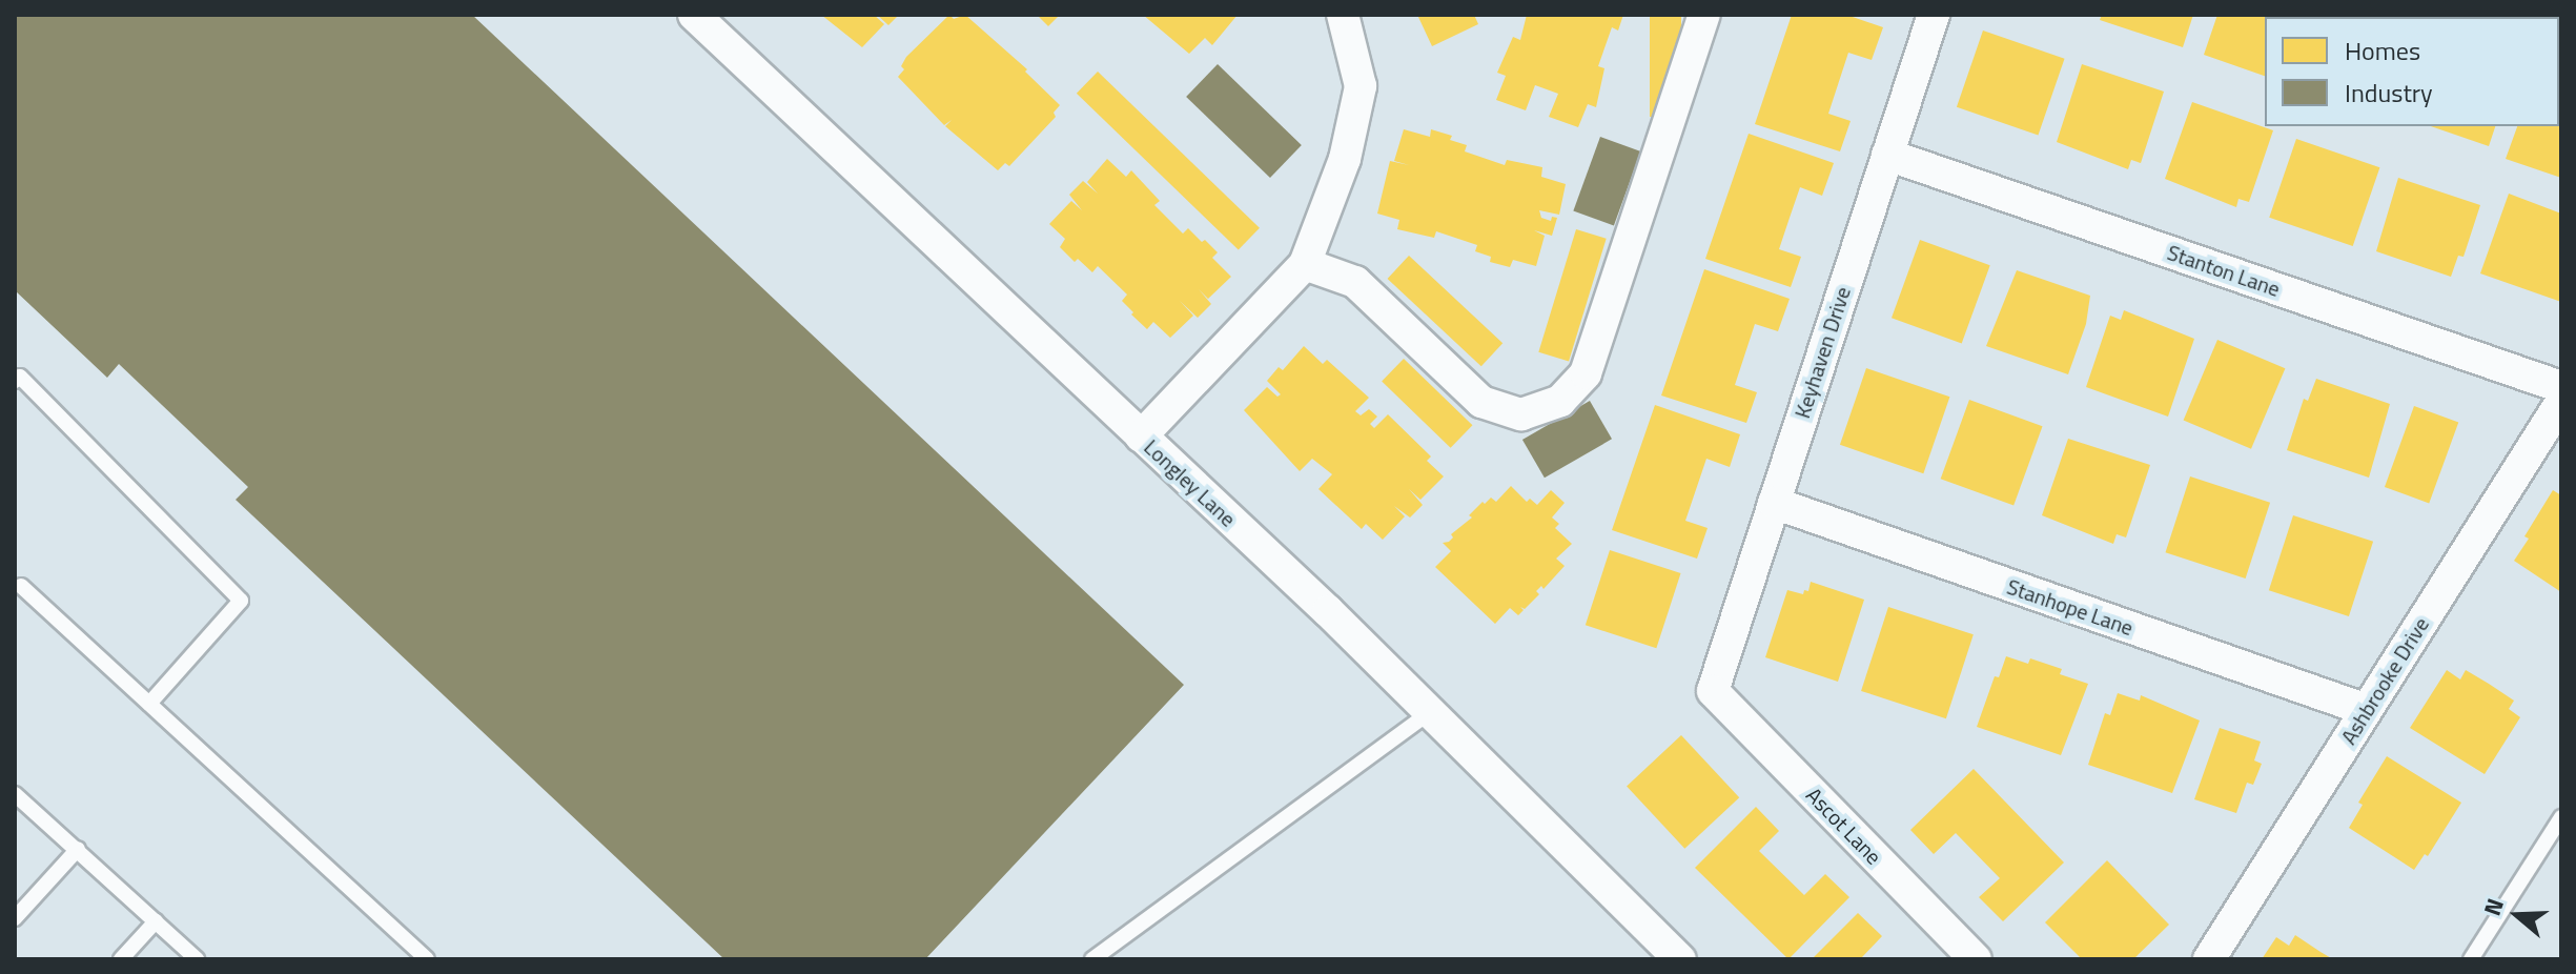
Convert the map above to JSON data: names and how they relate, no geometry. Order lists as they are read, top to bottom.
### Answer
{
  "streets": {
    "street": [
      "Stanton Lane",
      "Keyhaven Drive",
      "Longley Lane",
      "Stanhope Lane",
      "Ashbrooke Drive",
      "Ascot Lane"
    ]
  },
  "crossings": [
    ["Stanton Lane", "Keyhaven Drive"],
    ["Keyhaven Drive", "Stanhope Lane"],
    ["Keyhaven Drive", "Ascot Lane"],
    ["Stanhope Lane", "Ashbrooke Drive"]
  ],
  "legend": ["Homes", "Industry"],
  "north": "left"
}
